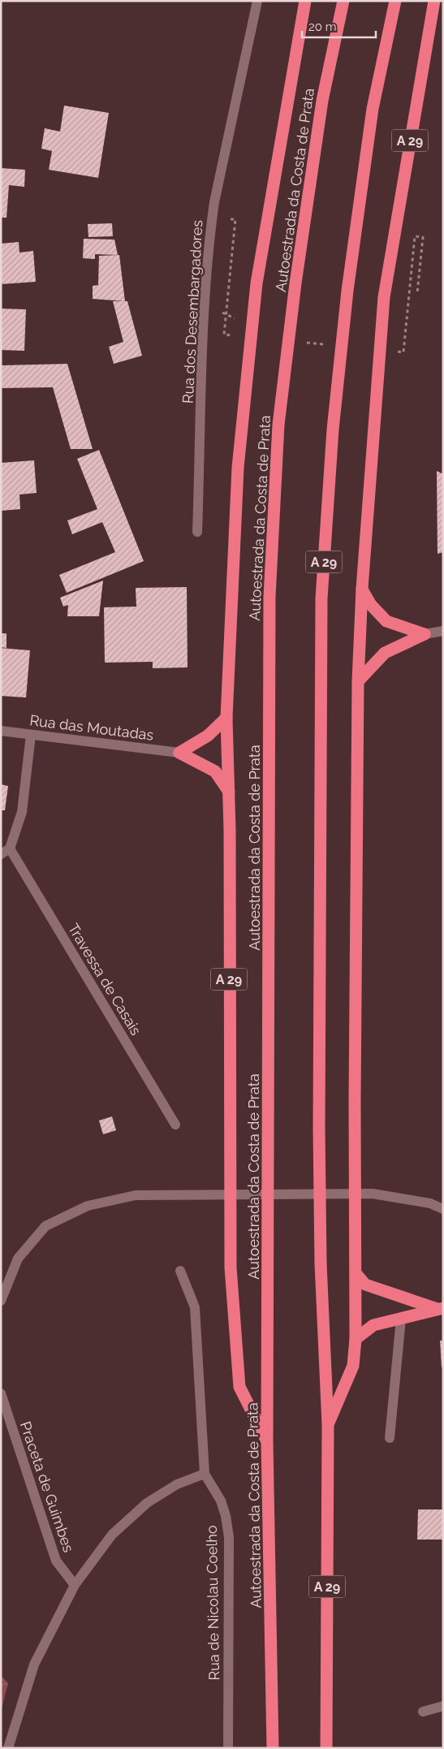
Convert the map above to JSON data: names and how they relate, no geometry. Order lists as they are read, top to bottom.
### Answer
{
  "streets": {
    "highway": ["A 29", "Autoestrada da Costa de Prata"],
    "street": [
      "Rua dos Desembargadores",
      "Rua das Moutadas",
      "Travessa de Casais",
      "Praceta de Guimbes",
      "Rua de Nicolau Coelho"
    ]
  },
  "crossings": [
    ["A 29", "Autoestrada da Costa de Prata"]
  ],
  "scale_bar": "20 m"
}
